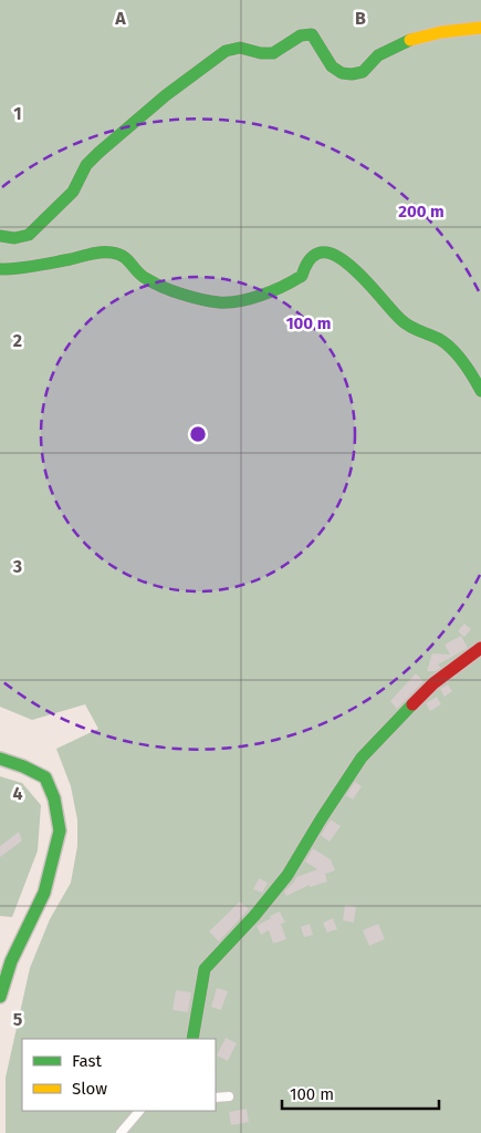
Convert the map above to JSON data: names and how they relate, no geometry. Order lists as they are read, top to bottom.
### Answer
{
  "legend": ["Fast", "Slow"],
  "scale_bar": "100 m",
  "grid": {
    "columns": ["A", "B"],
    "rows": [
      "1",
      "2",
      "3",
      "4",
      "5"
    ]
  },
  "rings": ["200 m", "100 m"]
}
